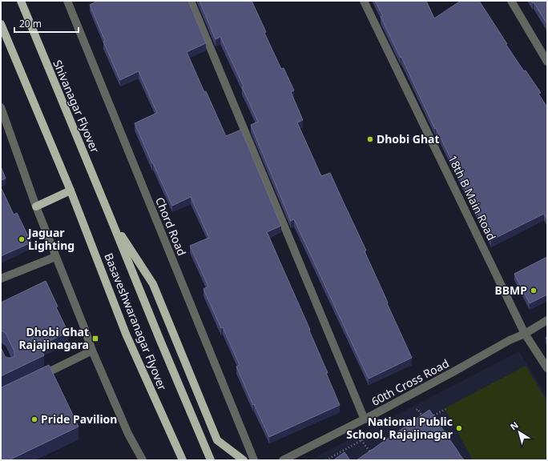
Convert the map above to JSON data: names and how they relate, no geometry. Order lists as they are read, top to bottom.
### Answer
{
  "streets": {
    "main road": ["Shivanagar Flyover", "Basaveshwaranagar Flyover"],
    "street": ["18th B Main Road", "Chord Road", "60th Cross Road"]
  },
  "crossings": [
    ["Shivanagar Flyover", "Basaveshwaranagar Flyover"],
    ["18th B Main Road", "60th Cross Road"]
  ],
  "places": {
    "other": [
      "Dhobi Ghat",
      "Jaguar Lighting",
      "BBMP",
      "Pride Pavilion",
      "National Public School, Rajajinagar"
    ],
    "transit": ["Dhobi Ghat Rajajinagara"]
  },
  "scale_bar": "20 m",
  "north": "top left"
}
